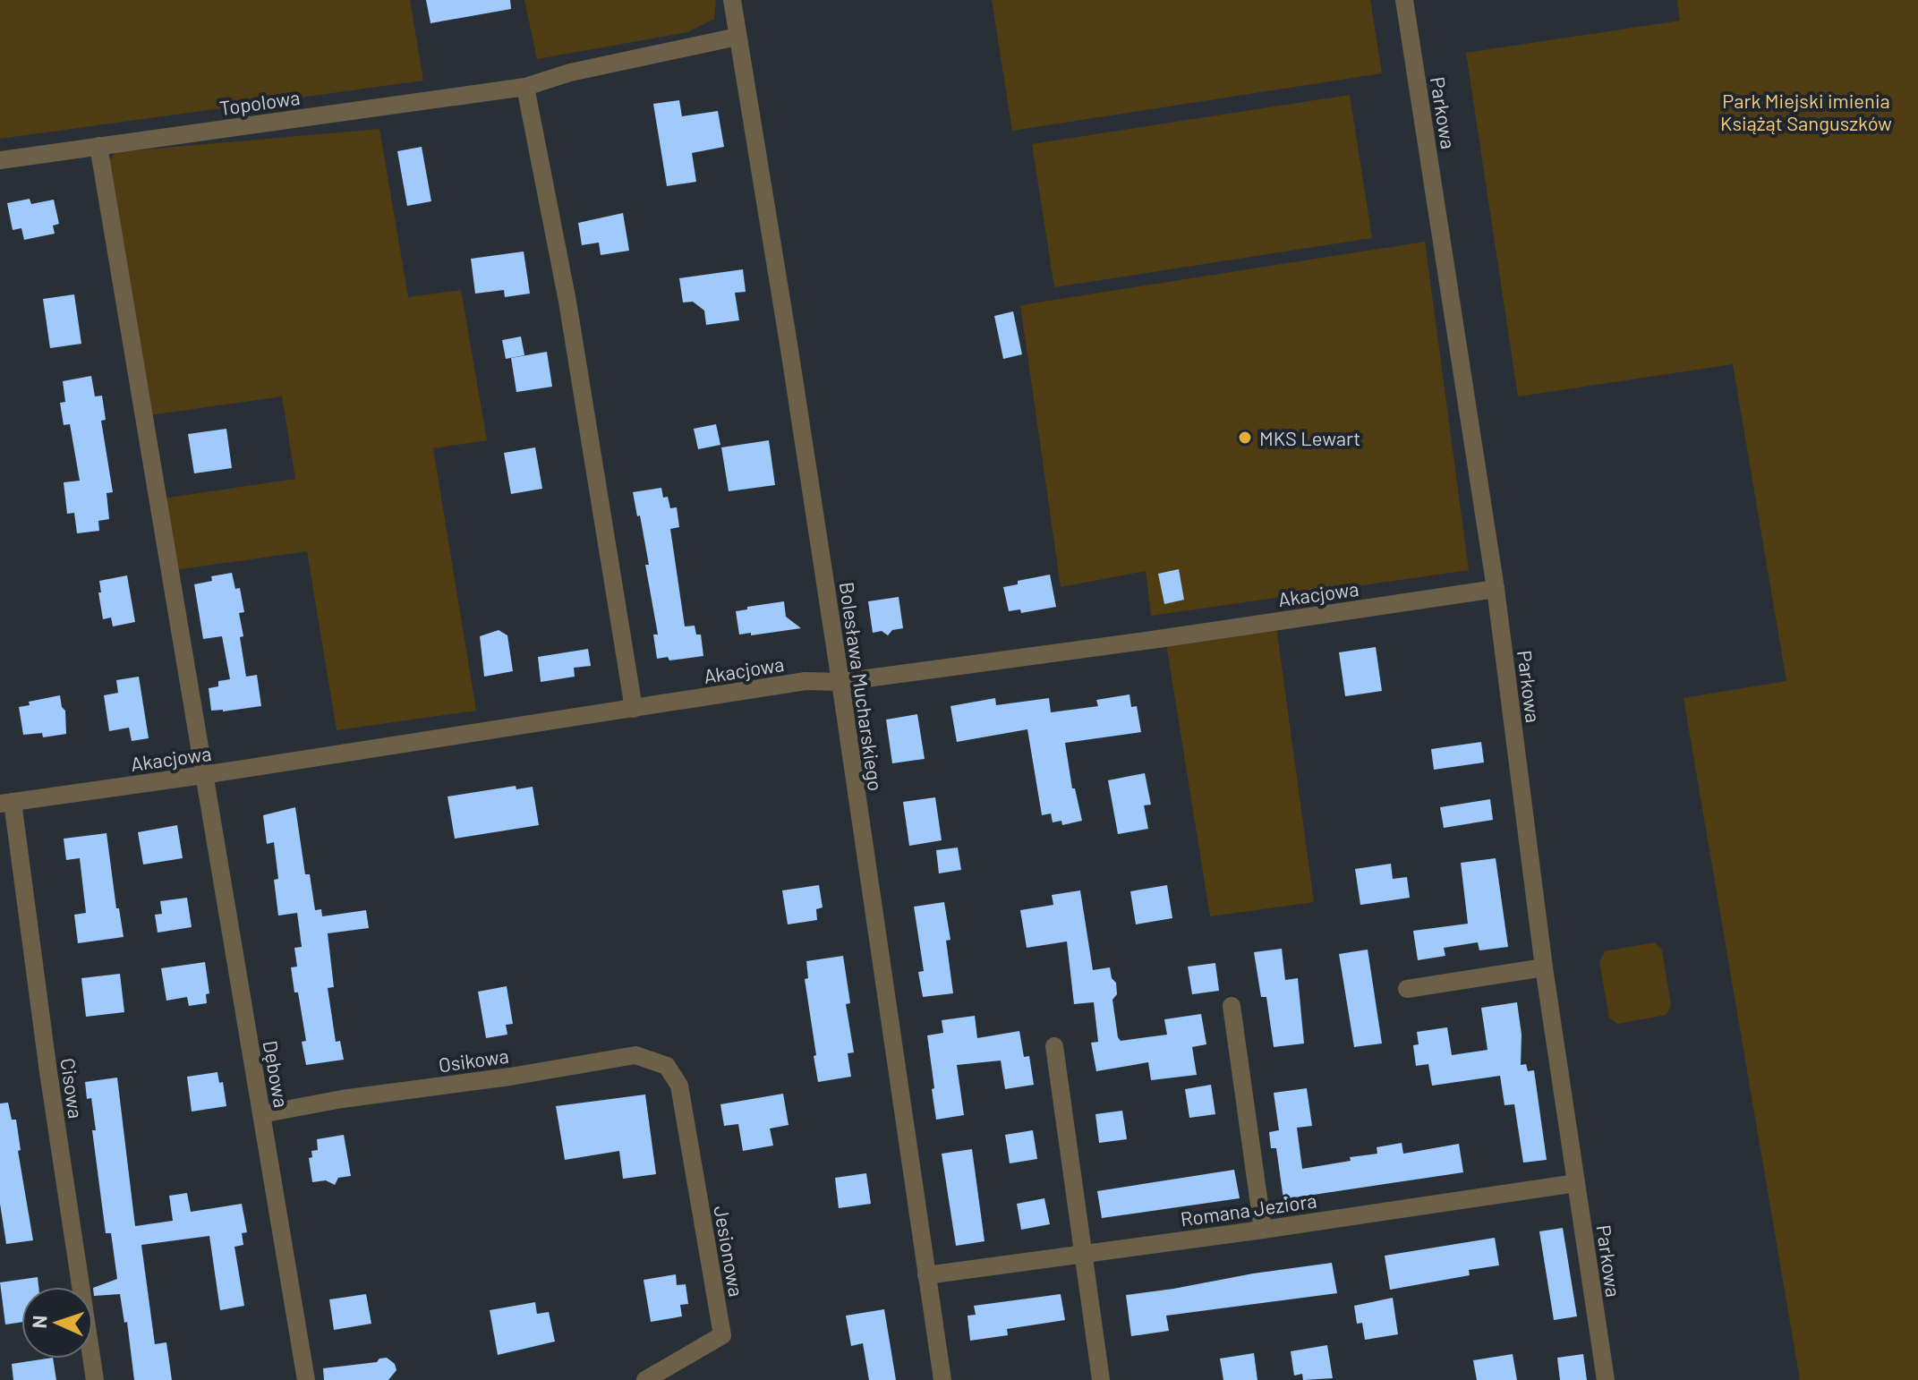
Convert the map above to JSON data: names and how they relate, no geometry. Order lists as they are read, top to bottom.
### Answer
{
  "streets": {
    "street": [
      "Topolowa",
      "Parkowa",
      "Akacjowa",
      "Bolesława Mucharskiego",
      "Osikowa",
      "Dębowa",
      "Cisowa",
      "Romana Jeziora",
      "Jesionowa"
    ]
  },
  "crossings": [
    ["Topolowa", "Bolesława Mucharskiego"],
    ["Topolowa", "Dębowa"],
    ["Parkowa", "Akacjowa"],
    ["Parkowa", "Romana Jeziora"],
    ["Akacjowa", "Bolesława Mucharskiego"],
    ["Akacjowa", "Dębowa"],
    ["Akacjowa", "Cisowa"],
    ["Bolesława Mucharskiego", "Romana Jeziora"],
    ["Osikowa", "Dębowa"],
    ["Osikowa", "Jesionowa"]
  ],
  "parks": ["Park Miejski imienia Książąt Sanguszków"],
  "places": ["MKS Lewart"],
  "north": "left"
}
